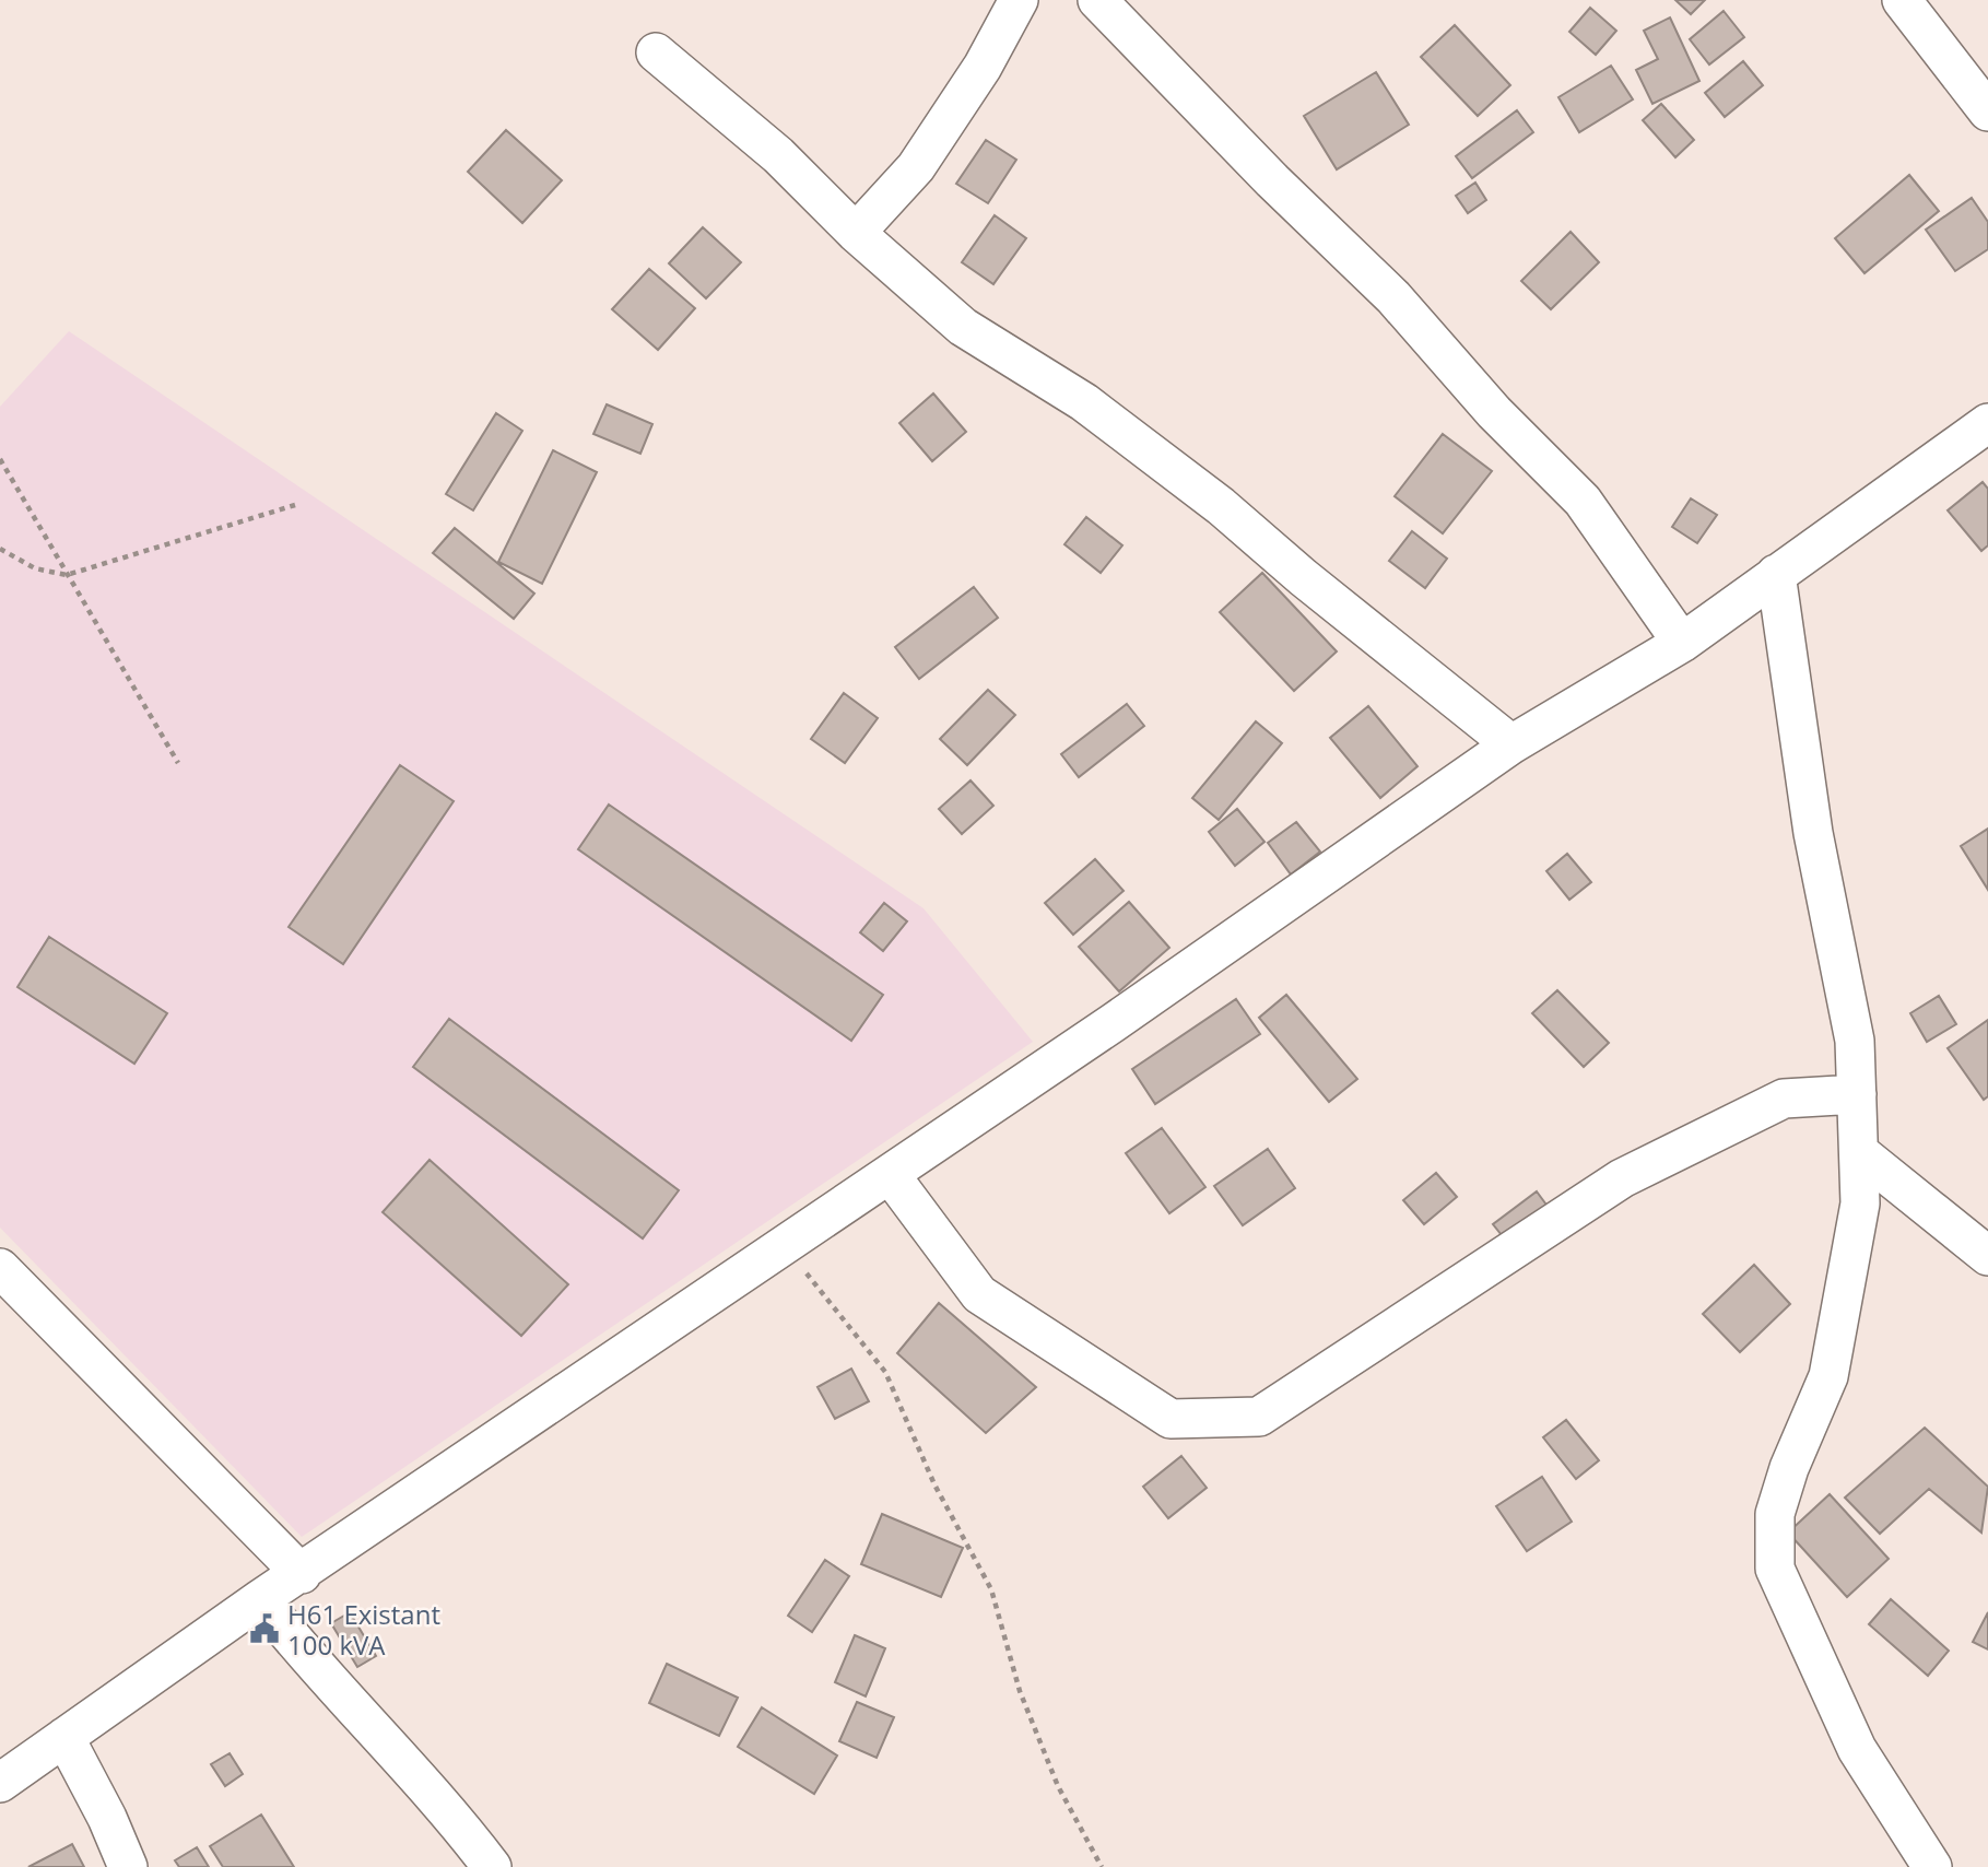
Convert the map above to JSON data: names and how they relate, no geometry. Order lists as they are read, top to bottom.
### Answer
{
  "places": {
    "public building": ["H61 Existant 100 kVA"]
  }
}
